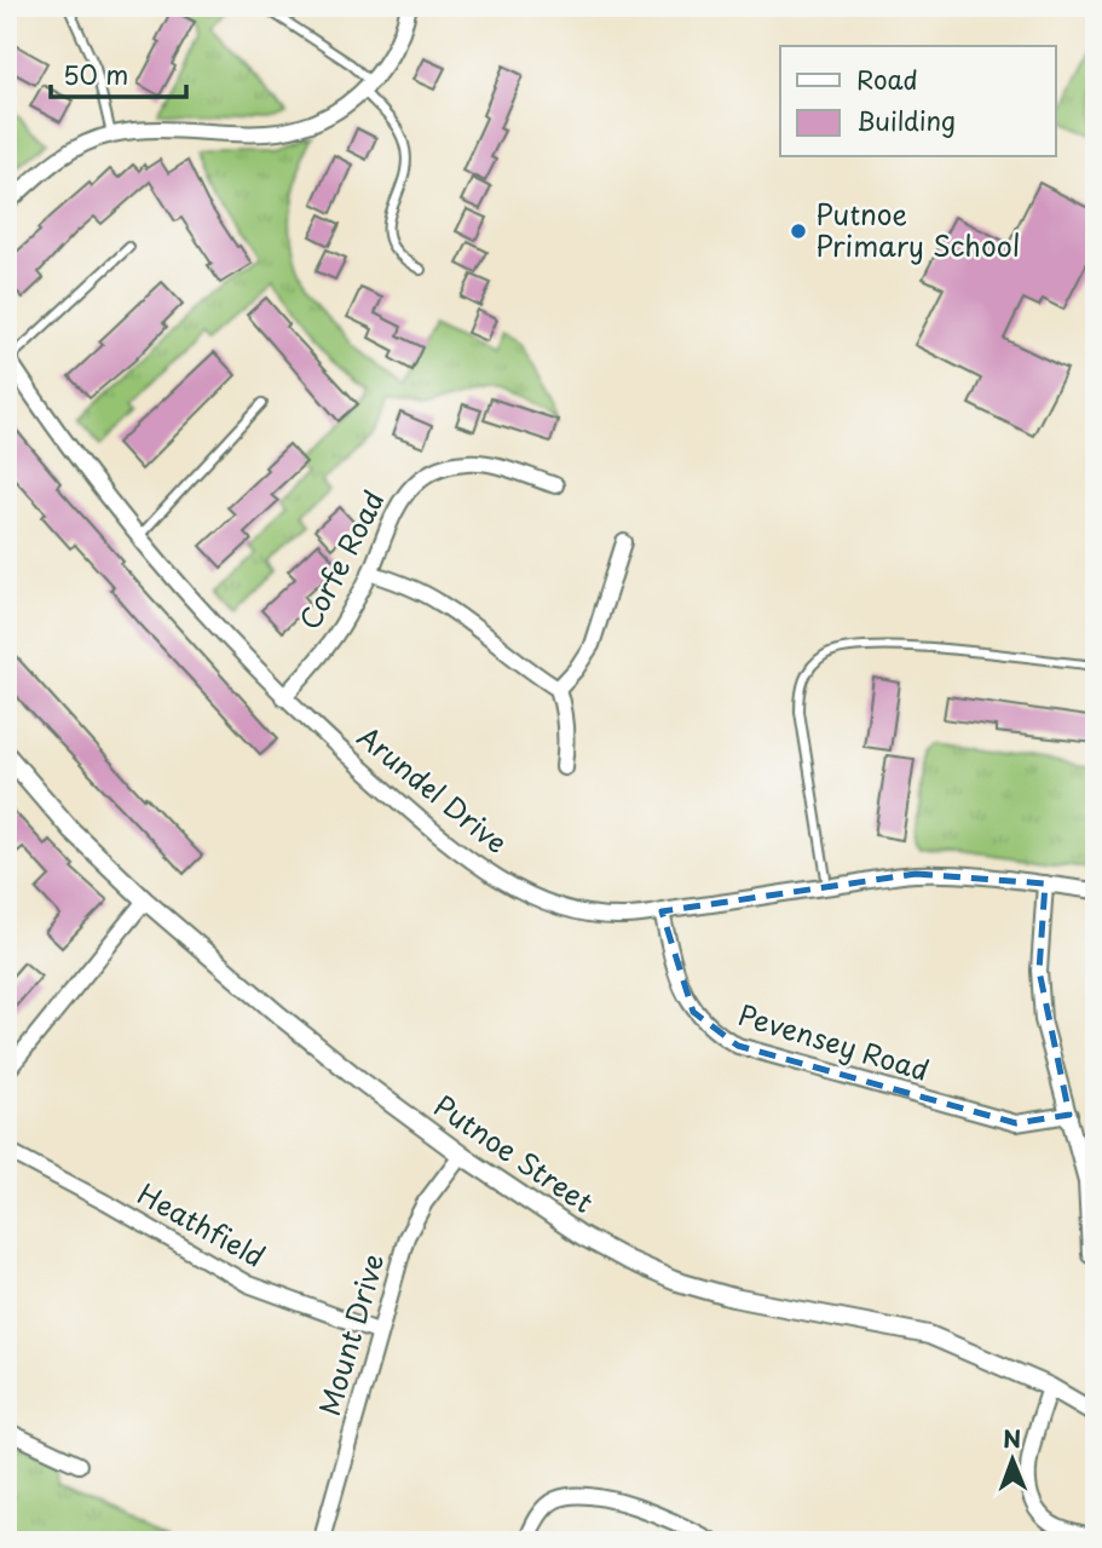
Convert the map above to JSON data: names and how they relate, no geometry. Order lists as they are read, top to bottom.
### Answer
{
  "streets": {
    "street": [
      "Corfe Road",
      "Arundel Drive",
      "Pevensey Road",
      "Putnoe Street",
      "Heathfield",
      "Mount Drive"
    ]
  },
  "crossings": [
    ["Corfe Road", "Arundel Drive"],
    ["Arundel Drive", "Pevensey Road"],
    ["Putnoe Street", "Mount Drive"],
    ["Heathfield", "Mount Drive"]
  ],
  "places": ["Putnoe Primary School"],
  "legend": ["Road", "Building"],
  "scale_bar": "50 m",
  "north": "top"
}
